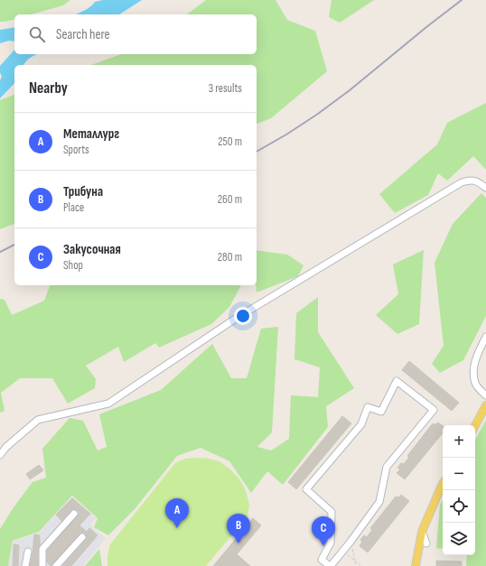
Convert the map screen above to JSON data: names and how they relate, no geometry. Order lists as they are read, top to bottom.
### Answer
{
  "page": {
    "search": "Search here",
    "heading": ["Nearby", "3 results"],
    "list": [
      {
        "mark": "A",
        "name": "Металлург",
        "note": "Sports",
        "value": "250 m"
      },
      {
        "mark": "B",
        "name": "Трибуна",
        "note": "Place",
        "value": "260 m"
      },
      {
        "mark": "C",
        "name": "Закусочная",
        "note": "Shop",
        "value": "280 m"
      }
    ],
    "map_buttons": ["+", "−"],
    "pins": ["A", "B", "C"]
  }
}
